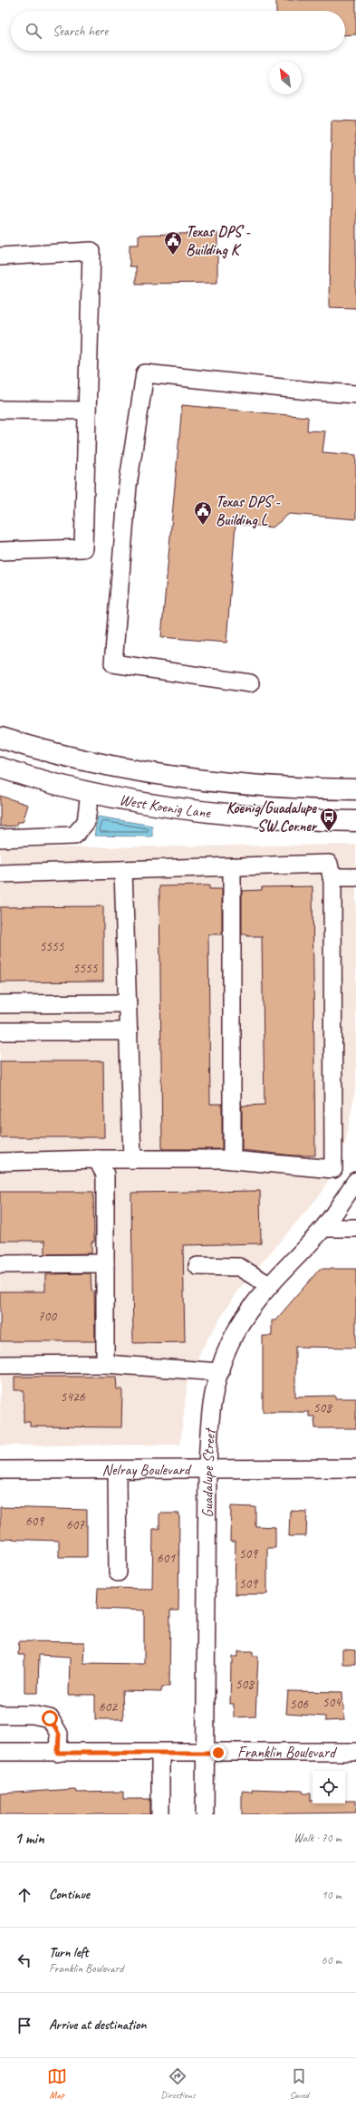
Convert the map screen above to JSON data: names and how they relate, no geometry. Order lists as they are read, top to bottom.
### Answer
{
  "streets": {
    "main road": ["West Koenig Lane"],
    "street": ["Nelray Boulevard", "Guadalupe Street", "Franklin Boulevard"]
  },
  "crossings": [
    ["Nelray Boulevard", "Guadalupe Street"],
    ["Guadalupe Street", "Franklin Boulevard"]
  ],
  "places": {
    "public building": ["Texas DPS - Building K", "Texas DPS - Building L"],
    "bus stop": ["Koenig/Guadalupe SW Corner"]
  },
  "house_numbers": [
    "5555",
    "5555",
    "700",
    "5426",
    "508",
    "609",
    "607",
    "509",
    "601",
    "509",
    "508",
    "504",
    "506",
    "602"
  ],
  "north": "top left",
  "page": {
    "search": "Search here",
    "heading": ["1 min", "Walk · 70 m"],
    "list": [
      ["Continue", "10 m"],
      ["Turn left", "Franklin Boulevard", "60 m"],
      "Arrive at destination"
    ],
    "nav": ["Map", "Directions", "Saved"]
  }
}
